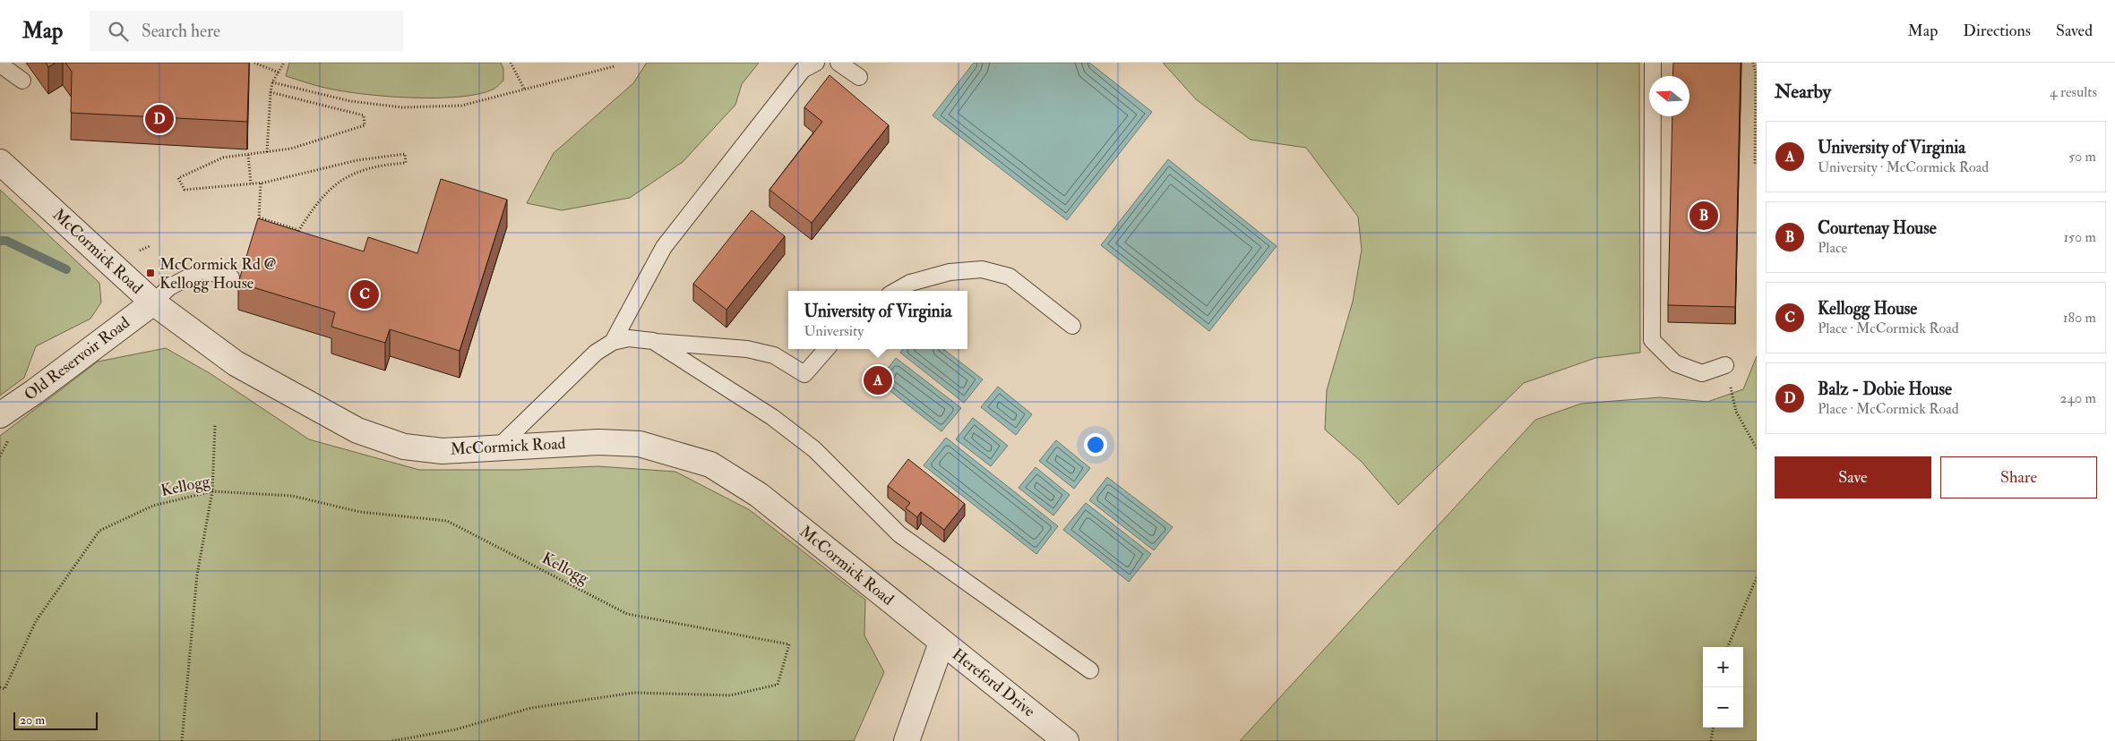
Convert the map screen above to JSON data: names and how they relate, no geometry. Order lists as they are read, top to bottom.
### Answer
{
  "streets": {
    "street": ["McCormick Road", "Old Reservoir Road", "Hereford Drive"],
    "path": ["Kellogg"]
  },
  "crossings": [
    ["McCormick Road", "Old Reservoir Road"],
    ["McCormick Road", "Hereford Drive"]
  ],
  "places": {
    "transit": ["McCormick Rd @ Kellogg House"]
  },
  "scale_bar": "20 m",
  "north": "left",
  "page": {
    "header": "Map",
    "search": "Search here",
    "nav": ["Map", "Directions", "Saved"],
    "heading": ["Nearby", "4 results"],
    "pins": [
      "D",
      "B",
      "C",
      "A"
    ],
    "list": [
      {
        "mark": "A",
        "name": "University of Virginia",
        "note": "University · McCormick Road",
        "value": "50 m"
      },
      {
        "mark": "B",
        "name": "Courtenay House",
        "note": "Place",
        "value": "150 m"
      },
      {
        "mark": "C",
        "name": "Kellogg House",
        "note": "Place · McCormick Road",
        "value": "180 m"
      },
      {
        "mark": "D",
        "name": "Balz - Dobie House",
        "note": "Place · McCormick Road",
        "value": "240 m"
      }
    ],
    "popup": ["University of Virginia", "University"],
    "buttons": ["Save", "Share"],
    "map_buttons": ["+", "−"],
    "scale": "20 m"
  }
}
